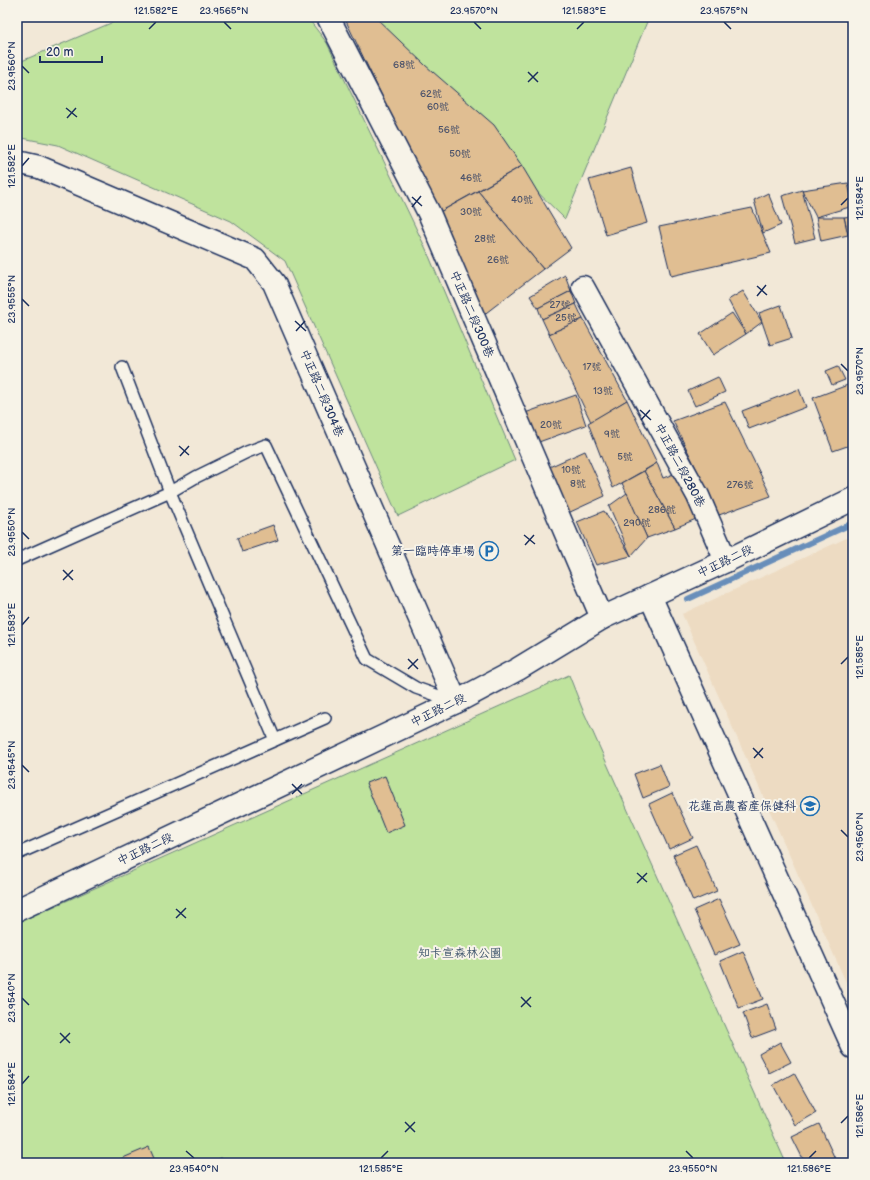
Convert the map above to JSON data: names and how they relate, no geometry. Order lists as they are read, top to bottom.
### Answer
{
  "streets": {
    "street": [
      "中正路二段300巷",
      "中正路二段304巷",
      "中正路二段280巷",
      "中正路二段"
    ]
  },
  "crossings": [
    ["中正路二段300巷", "中正路二段"],
    ["中正路二段304巷", "中正路二段"],
    ["中正路二段280巷", "中正路二段"]
  ],
  "parks": ["知卡宣森林公園"],
  "places": {
    "parking": ["第一臨時停車場"],
    "school or university": ["花蓮高農畜產保健科"]
  },
  "house_numbers": [
    "68號",
    "62號",
    "60號",
    "56號",
    "50號",
    "46號",
    "40號",
    "30號",
    "28號",
    "26號",
    "27號",
    "25號",
    "17號",
    "13號",
    "20號",
    "9號",
    "5號",
    "10號",
    "8號",
    "276號",
    "286號",
    "290號"
  ],
  "scale_bar": "20 m",
  "coordinates": [
    "121.582°E",
    "23.9565°N",
    "23.9570°N",
    "121.583°E",
    "23.9575°N",
    "23.9560°N",
    "121.584°E",
    "23.9555°N",
    "23.9550°N",
    "121.585°E",
    "23.9545°N",
    "23.9540°N",
    "121.586°E"
  ]
}
